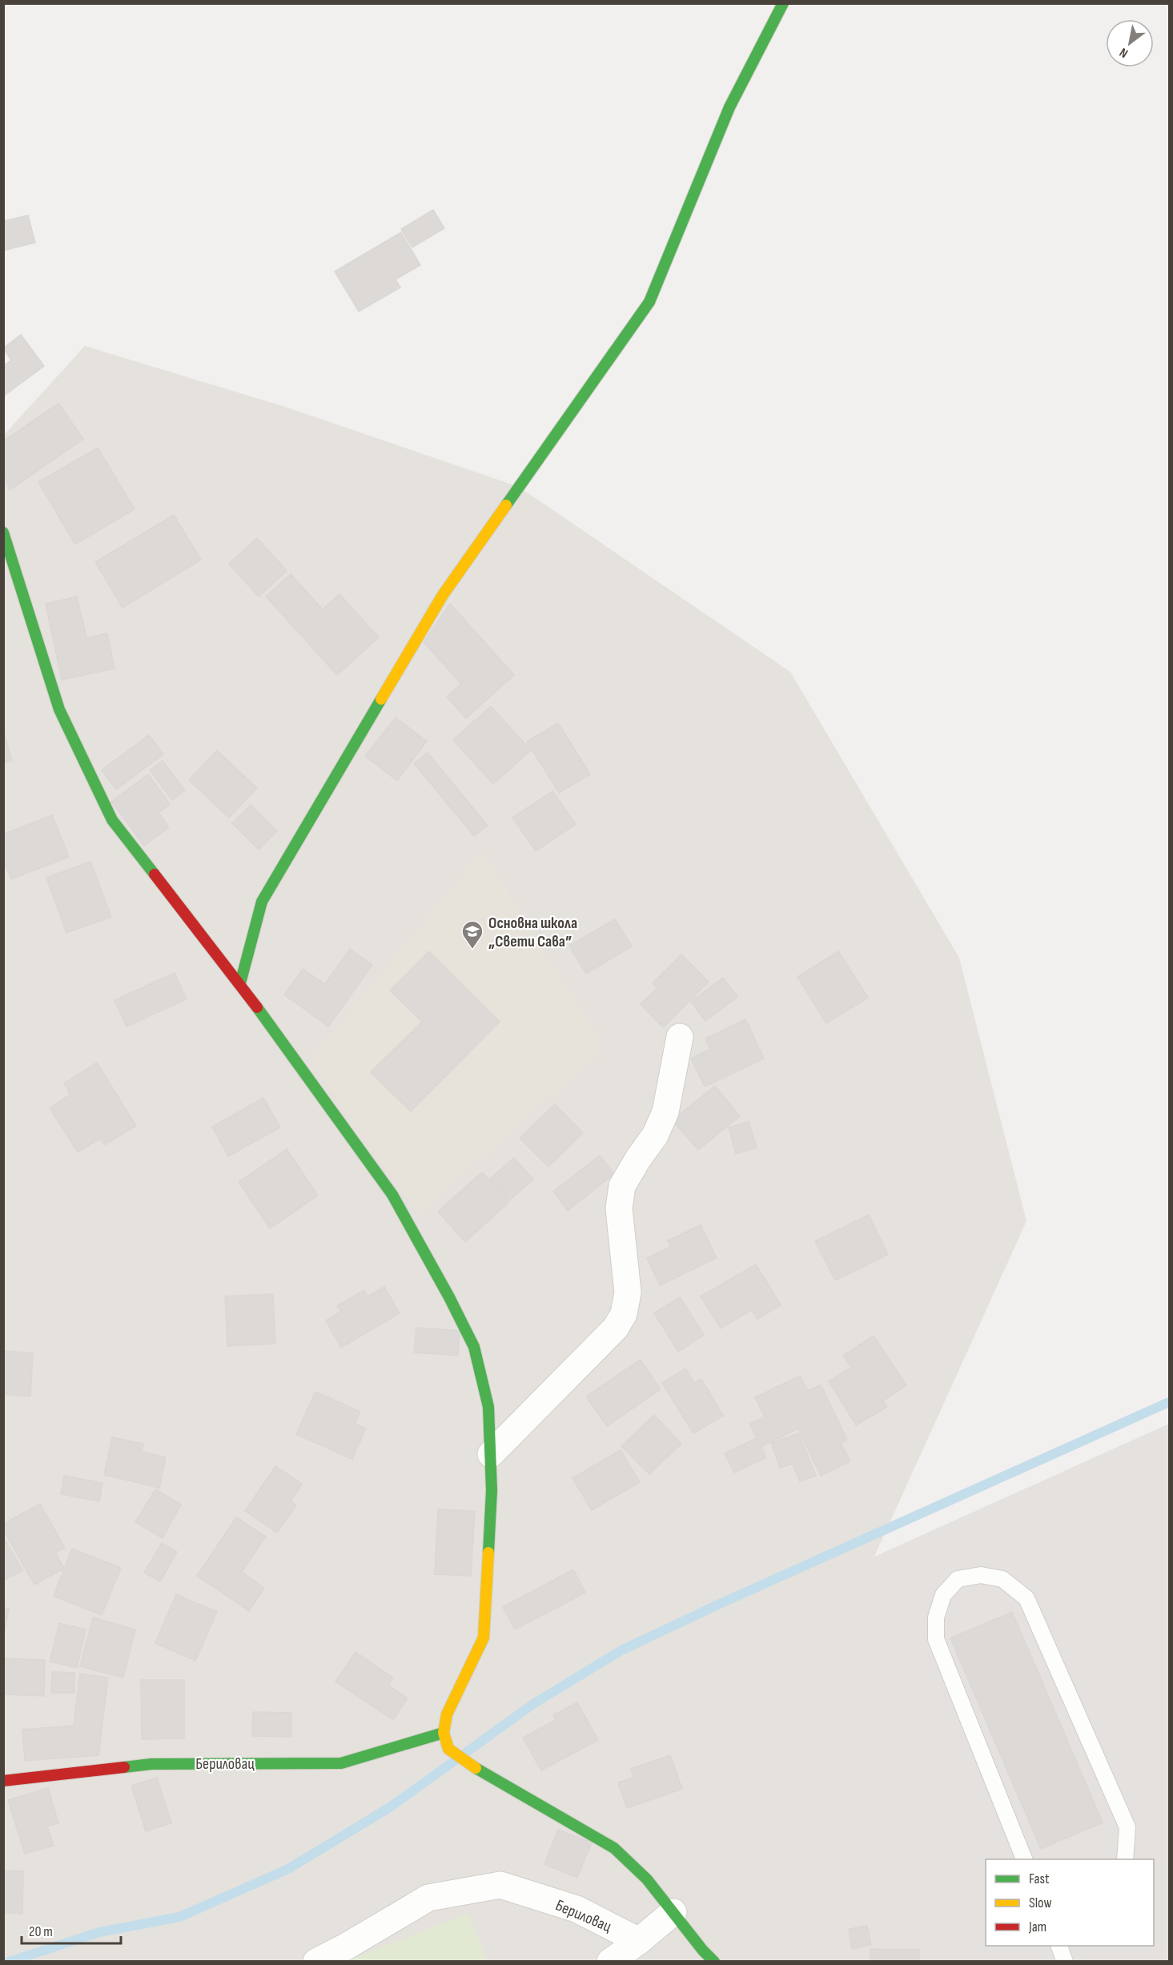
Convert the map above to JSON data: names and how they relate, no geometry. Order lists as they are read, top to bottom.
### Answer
{
  "streets": {
    "street": ["Бериловац"]
  },
  "places": {
    "school or university": ["Основна школа „Свети Сава”"]
  },
  "legend": ["Fast", "Slow", "Jam"],
  "scale_bar": "20 m",
  "north": "bottom left"
}
